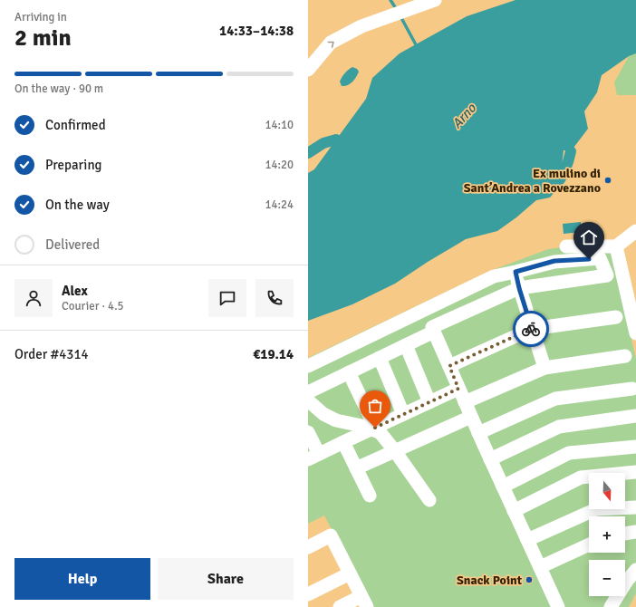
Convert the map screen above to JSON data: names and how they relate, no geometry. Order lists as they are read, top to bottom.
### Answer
{
  "water": ["Arno"],
  "places": ["Ex mulino di Sant’Andrea a Rovezzano", "Snack Point"],
  "north": "bottom",
  "page": {
    "heading": ["2 min", "Arriving in", "14:33–14:38"],
    "panel": [
      "Alex",
      "Courier · 4.5",
      "Order #4314",
      "€19.14"
    ],
    "bar": "On the way · 90 m",
    "list": [
      ["Confirmed", "14:10"],
      ["Preparing", "14:20"],
      ["On the way", "14:24"],
      "Delivered"
    ],
    "map_buttons": ["+", "−"],
    "buttons": ["Help", "Share"]
  }
}
